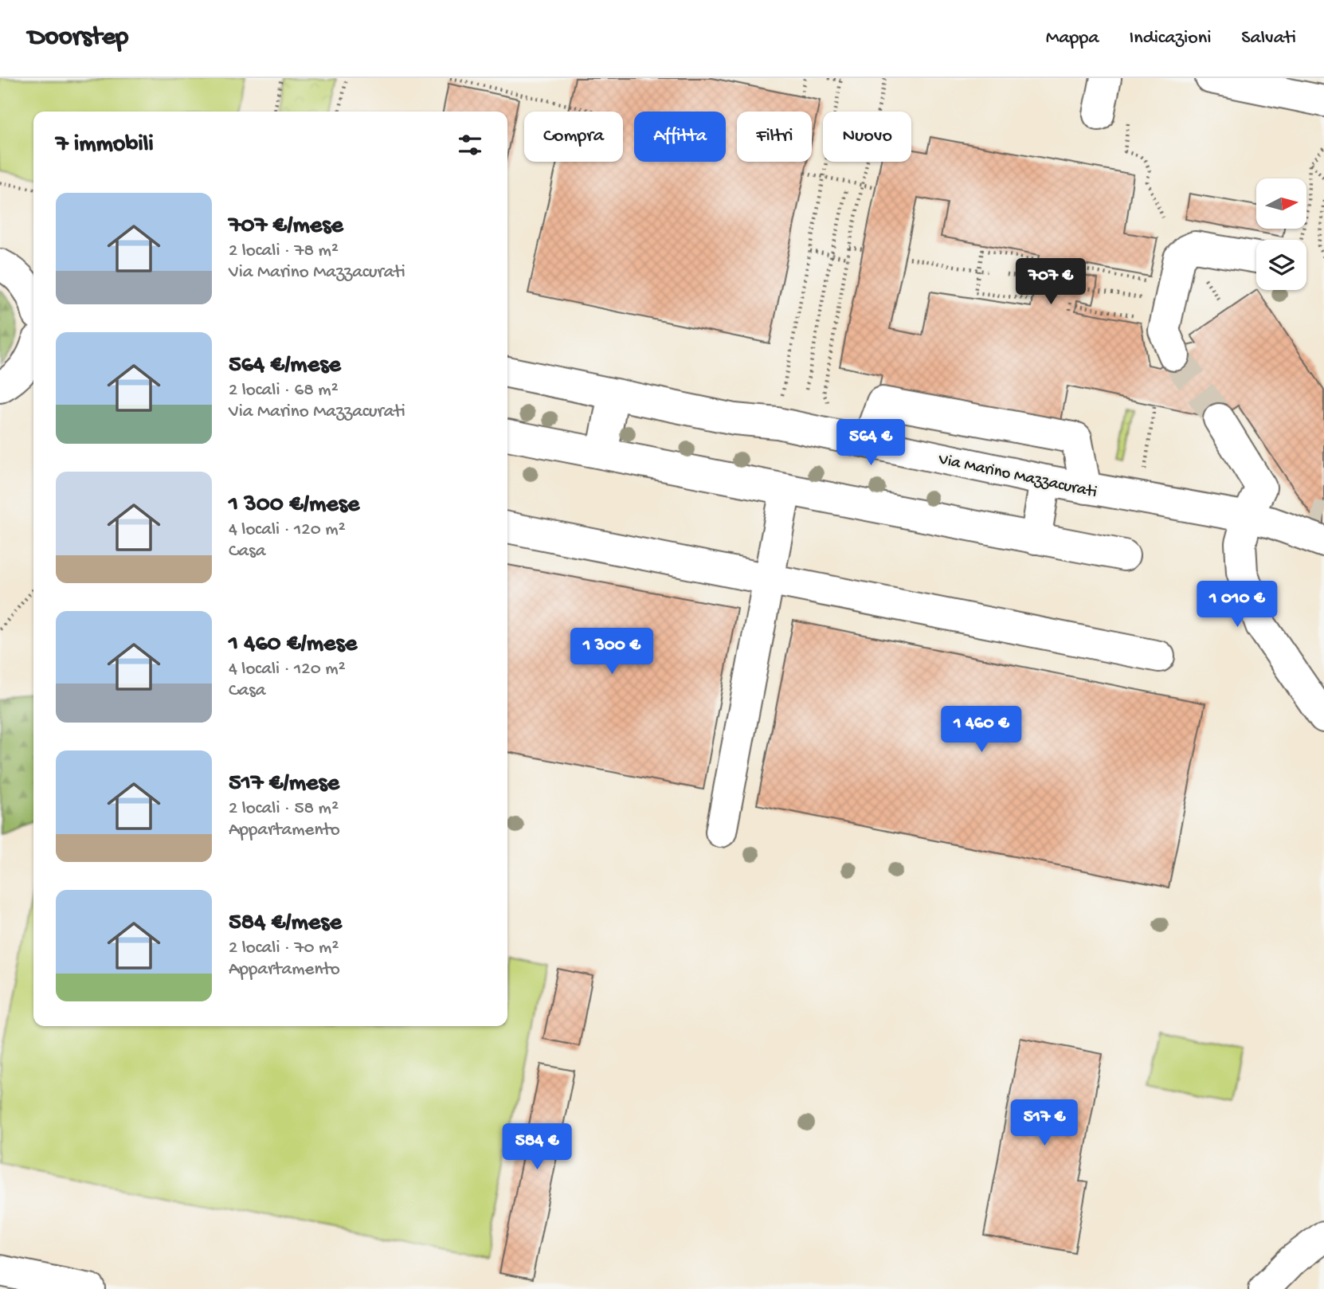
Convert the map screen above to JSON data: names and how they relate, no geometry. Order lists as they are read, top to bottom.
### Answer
{
  "streets": {
    "street": ["Via Marino Mazzacurati"]
  },
  "north": "right",
  "page": {
    "header": "Doorstep",
    "nav": ["Mappa", "Indicazioni", "Salvati"],
    "chip": [
      "Compra",
      "Affitta",
      "Filtri",
      "Nuovo"
    ],
    "heading": "7 immobili",
    "list": [
      {
        "name": "707 €/mese",
        "note": "2 locali · 78 m² · Via Marino Mazzacurati"
      },
      {
        "name": "564 €/mese",
        "note": "2 locali · 68 m² · Via Marino Mazzacurati"
      },
      {
        "name": "1 300 €/mese",
        "note": "4 locali · 120 m² · Casa"
      },
      {
        "name": "1 460 €/mese",
        "note": "4 locali · 120 m² · Casa"
      },
      {
        "name": "517 €/mese",
        "note": "2 locali · 58 m² · Appartamento"
      },
      {
        "name": "584 €/mese",
        "note": "2 locali · 70 m² · Appartamento"
      }
    ],
    "price": [
      "707 €",
      "564 €",
      "1 010 €",
      "1 300 €",
      "1 460 €",
      "517 €",
      "584 €"
    ]
  }
}
